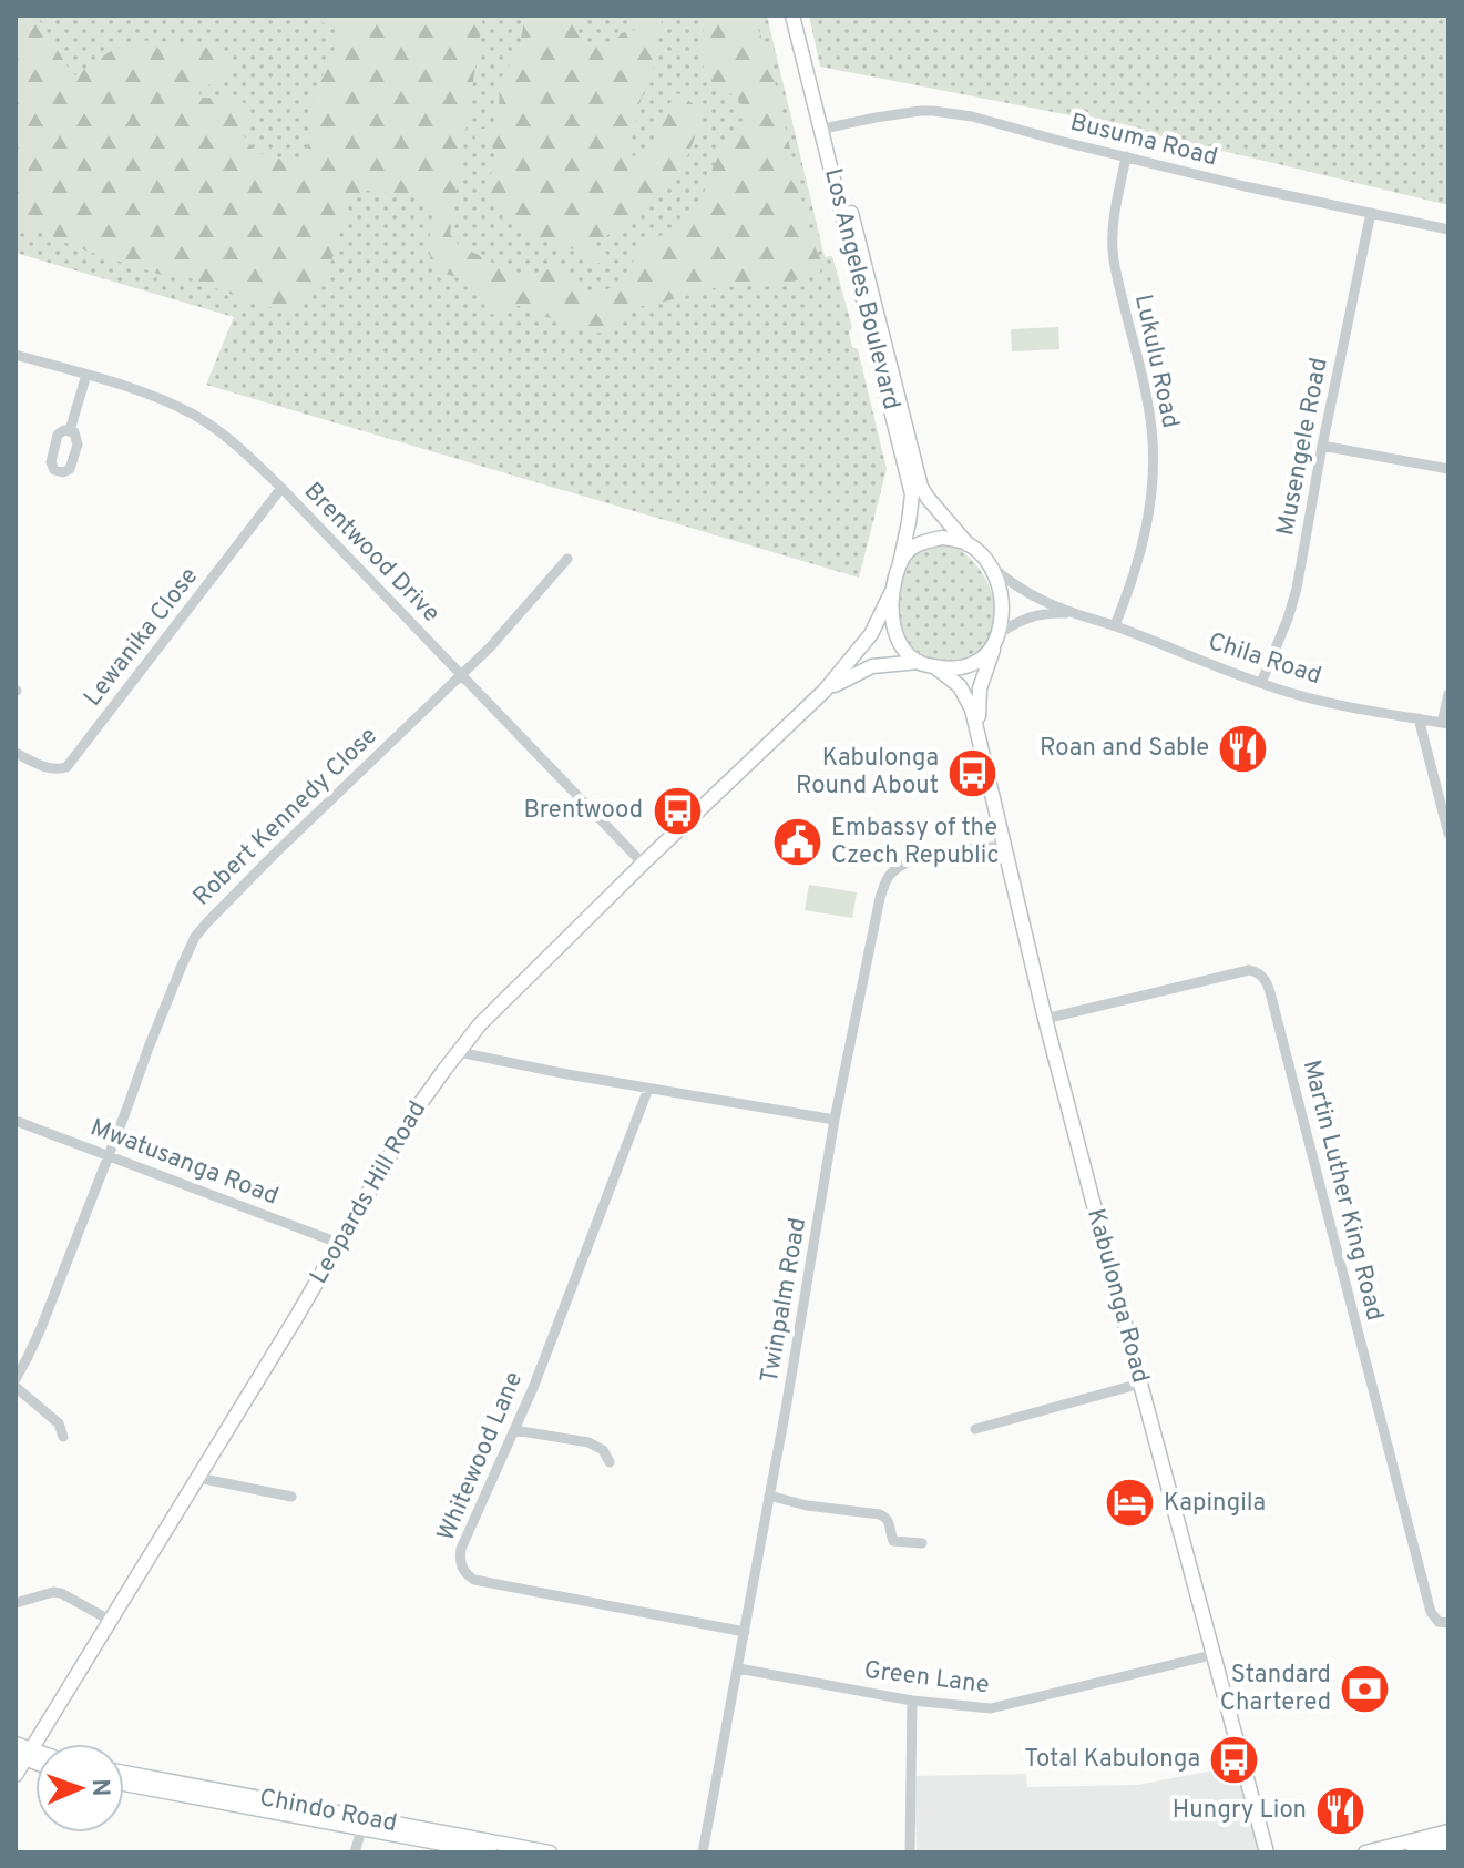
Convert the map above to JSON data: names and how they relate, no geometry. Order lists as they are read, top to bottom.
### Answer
{
  "streets": {
    "main road": [
      "Los Angeles Boulevard",
      "Leopards Hill Road",
      "Kabulonga Road",
      "Chindo Road"
    ],
    "street": [
      "Busuma Road",
      "Lukulu Road",
      "Musengele Road",
      "Brentwood Drive",
      "Lewanika Close",
      "Chila Road",
      "Robert Kennedy Close",
      "Mwatusanga Road",
      "Martin Luther King Road",
      "Twinpalm Road",
      "Whitewood Lane",
      "Green Lane"
    ]
  },
  "crossings": [
    ["Busuma Road", "Los Angeles Boulevard"],
    ["Busuma Road", "Lukulu Road"],
    ["Busuma Road", "Musengele Road"],
    ["Los Angeles Boulevard", "Chila Road"],
    ["Los Angeles Boulevard", "Leopards Hill Road"],
    ["Los Angeles Boulevard", "Kabulonga Road"],
    ["Lukulu Road", "Chila Road"],
    ["Musengele Road", "Chila Road"],
    ["Brentwood Drive", "Lewanika Close"],
    ["Brentwood Drive", "Robert Kennedy Close"],
    ["Brentwood Drive", "Leopards Hill Road"],
    ["Chila Road", "Leopards Hill Road"],
    ["Chila Road", "Kabulonga Road"],
    ["Robert Kennedy Close", "Mwatusanga Road"],
    ["Mwatusanga Road", "Leopards Hill Road"],
    ["Martin Luther King Road", "Kabulonga Road"],
    ["Leopards Hill Road", "Kabulonga Road"],
    ["Kabulonga Road", "Twinpalm Road"],
    ["Kabulonga Road", "Green Lane"],
    ["Twinpalm Road", "Whitewood Lane"],
    ["Twinpalm Road", "Green Lane"]
  ],
  "places": {
    "restaurant": ["Roan and Sable", "Hungry Lion"],
    "bus stop": ["Kabulonga Round About", "Brentwood", "Total Kabulonga"],
    "public building": ["Embassy of the Czech Republic"],
    "hotel": ["Kapingila"],
    "bank": ["Standard Chartered"]
  },
  "north": "right"
}
